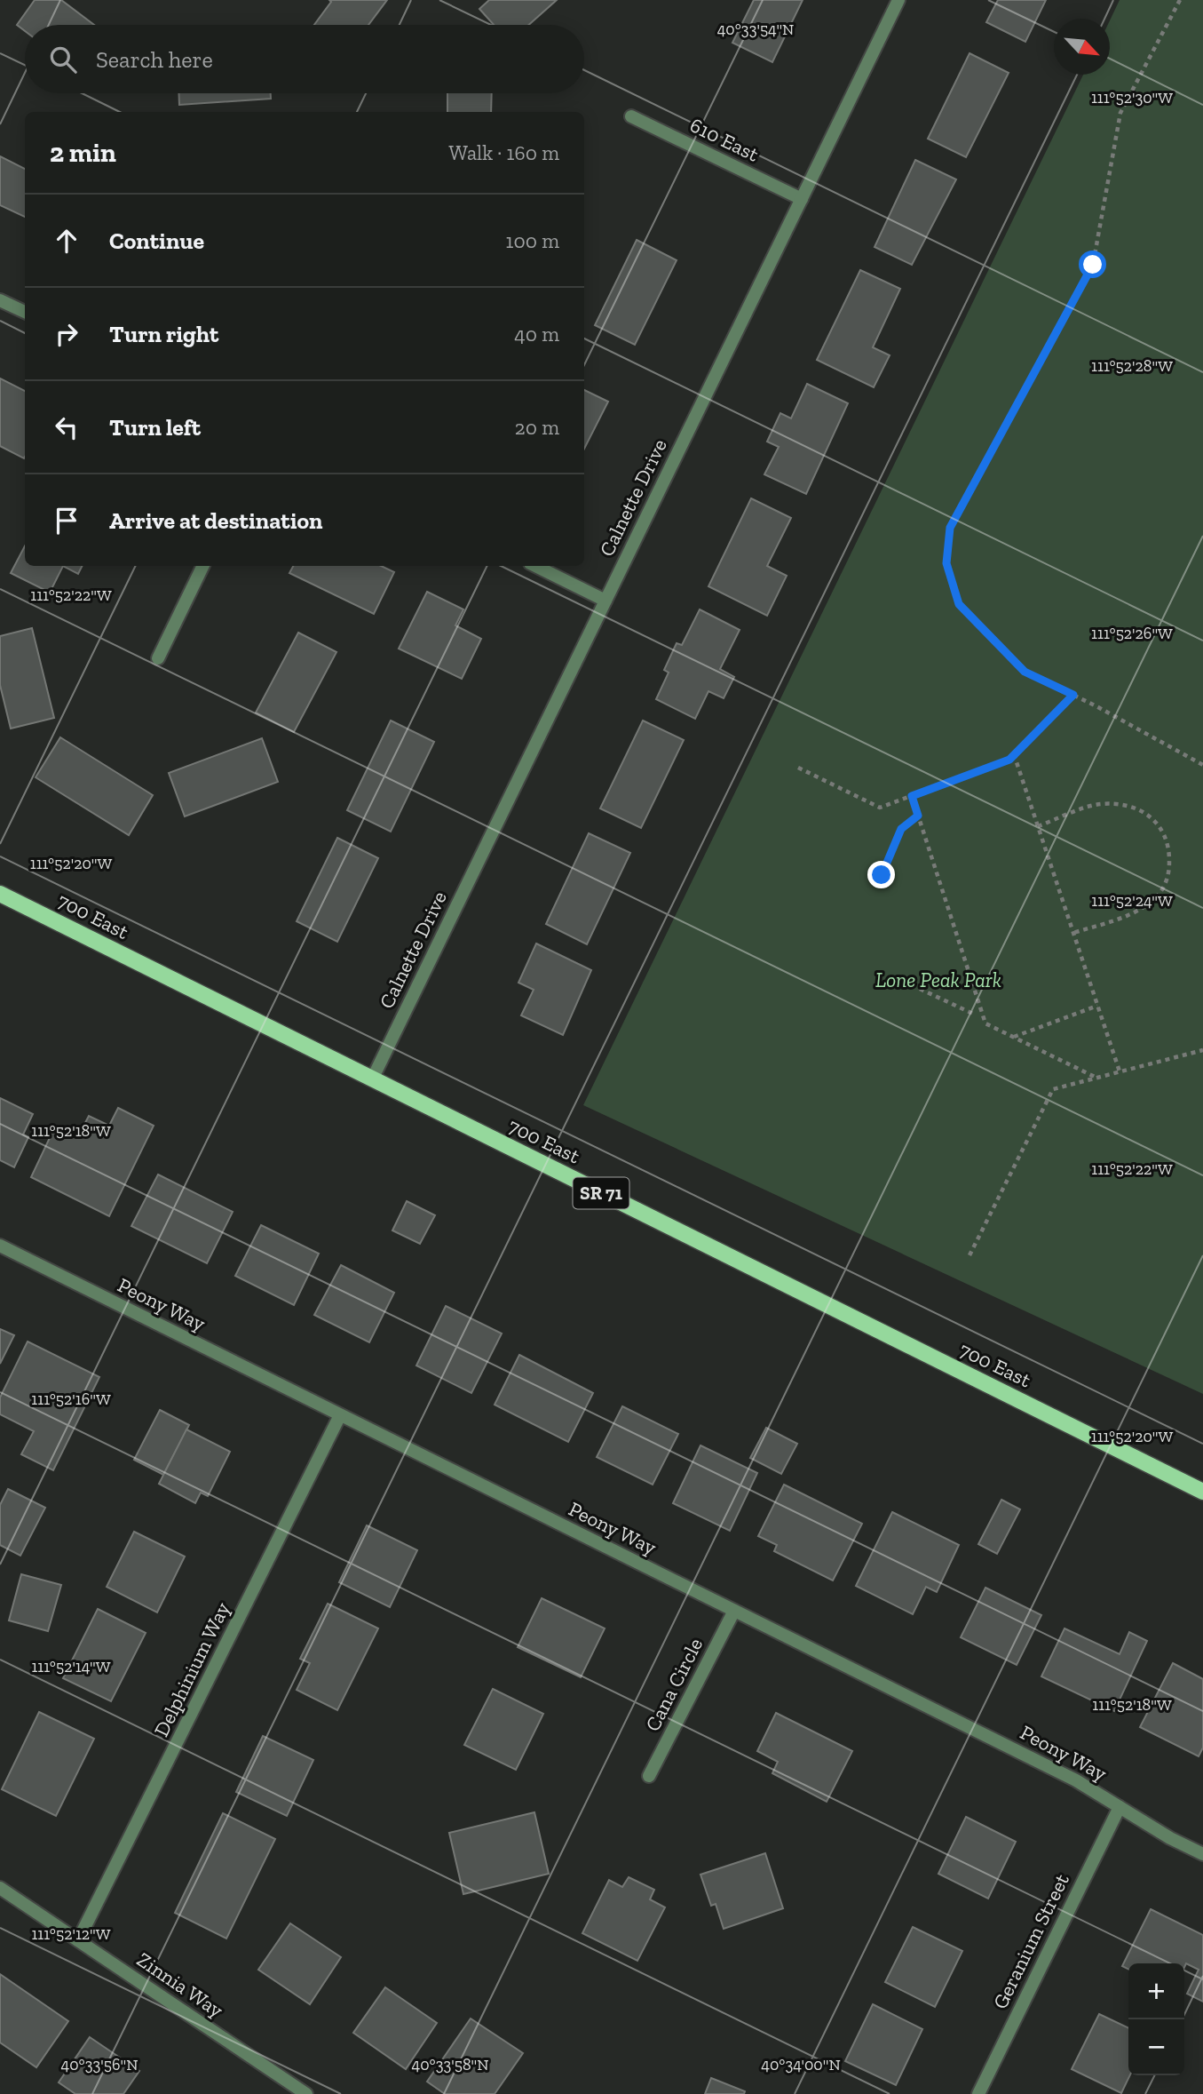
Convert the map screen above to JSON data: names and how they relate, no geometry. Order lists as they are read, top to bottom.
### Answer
{
  "streets": {
    "main road": ["700 East", "SR 71"],
    "street": [
      "610 East",
      "Calnette Drive",
      "Peony Way",
      "Delphinium Way",
      "Cana Circle",
      "Geranium Street",
      "Zinnia Way"
    ]
  },
  "crossings": [
    ["610 East", "Calnette Drive"],
    ["Calnette Drive", "700 East"],
    ["Peony Way", "Delphinium Way"],
    ["Peony Way", "Cana Circle"],
    ["Peony Way", "Geranium Street"],
    ["Delphinium Way", "Zinnia Way"]
  ],
  "parks": ["Lone Peak Park"],
  "north": "bottom right",
  "page": {
    "search": "Search here",
    "heading": ["2 min", "Walk · 160 m"],
    "list": [
      ["Continue", "100 m"],
      ["Turn right", "40 m"],
      ["Turn left", "20 m"],
      "Arrive at destination"
    ],
    "map_buttons": ["+", "−"]
  },
  "coordinates": [
    "40°33'54\"N",
    "111°52'30\"W",
    "111°52'28\"W",
    "111°52'22\"W",
    "111°52'26\"W",
    "111°52'20\"W",
    "111°52'24\"W",
    "111°52'18\"W",
    "111°52'16\"W",
    "111°52'14\"W",
    "111°52'12\"W",
    "40°33'56\"N",
    "40°33'58\"N",
    "40°34'00\"N"
  ]
}
